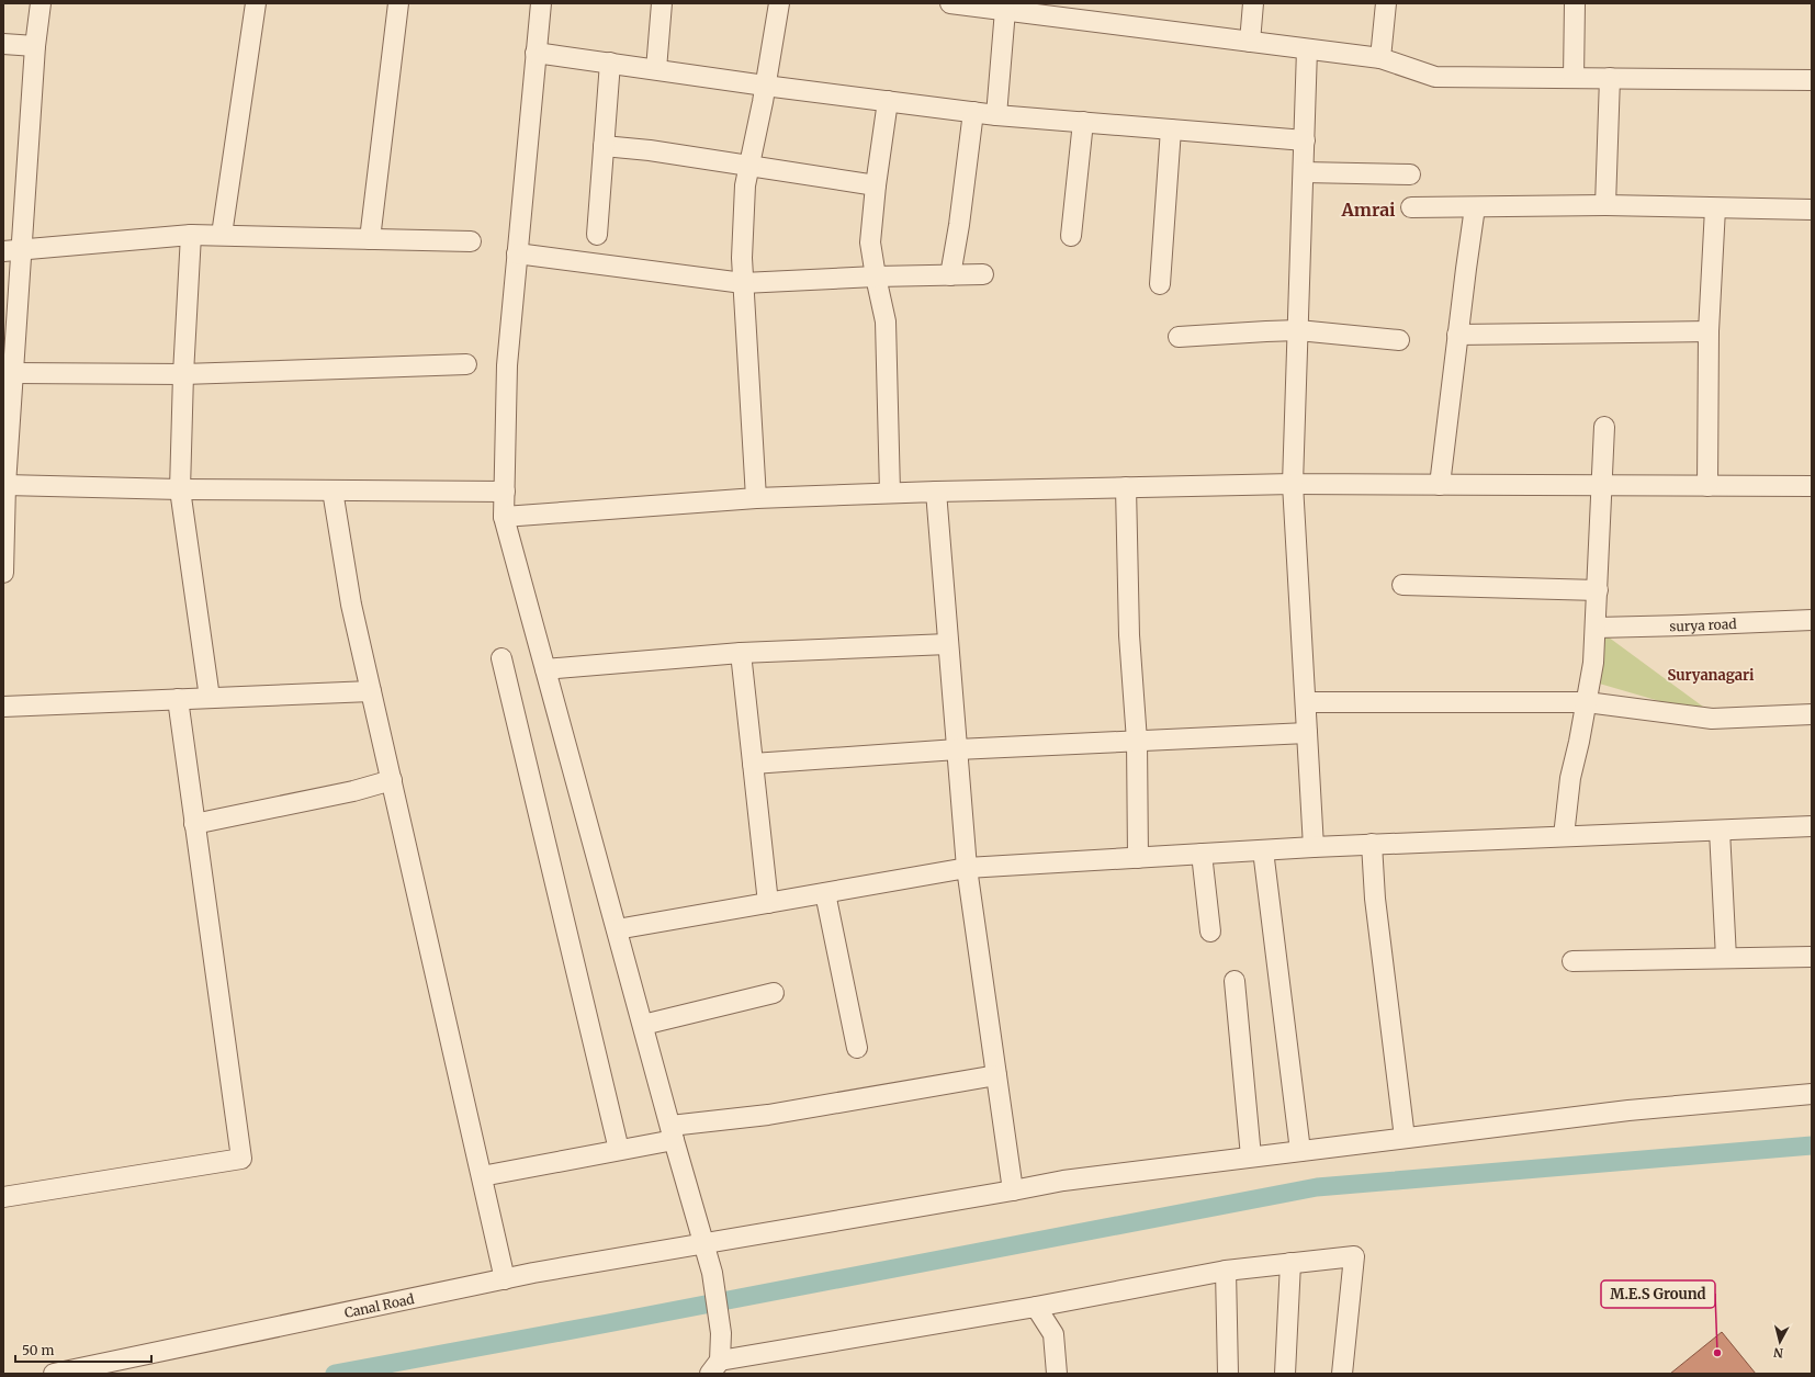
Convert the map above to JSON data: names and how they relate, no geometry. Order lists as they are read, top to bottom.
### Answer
{
  "streets": {
    "street": ["surya road", "Canal Road"]
  },
  "districts": ["Amrai", "Suryanagari"],
  "places": ["M.E.S Ground"],
  "scale_bar": "50 m",
  "north": "bottom"
}
